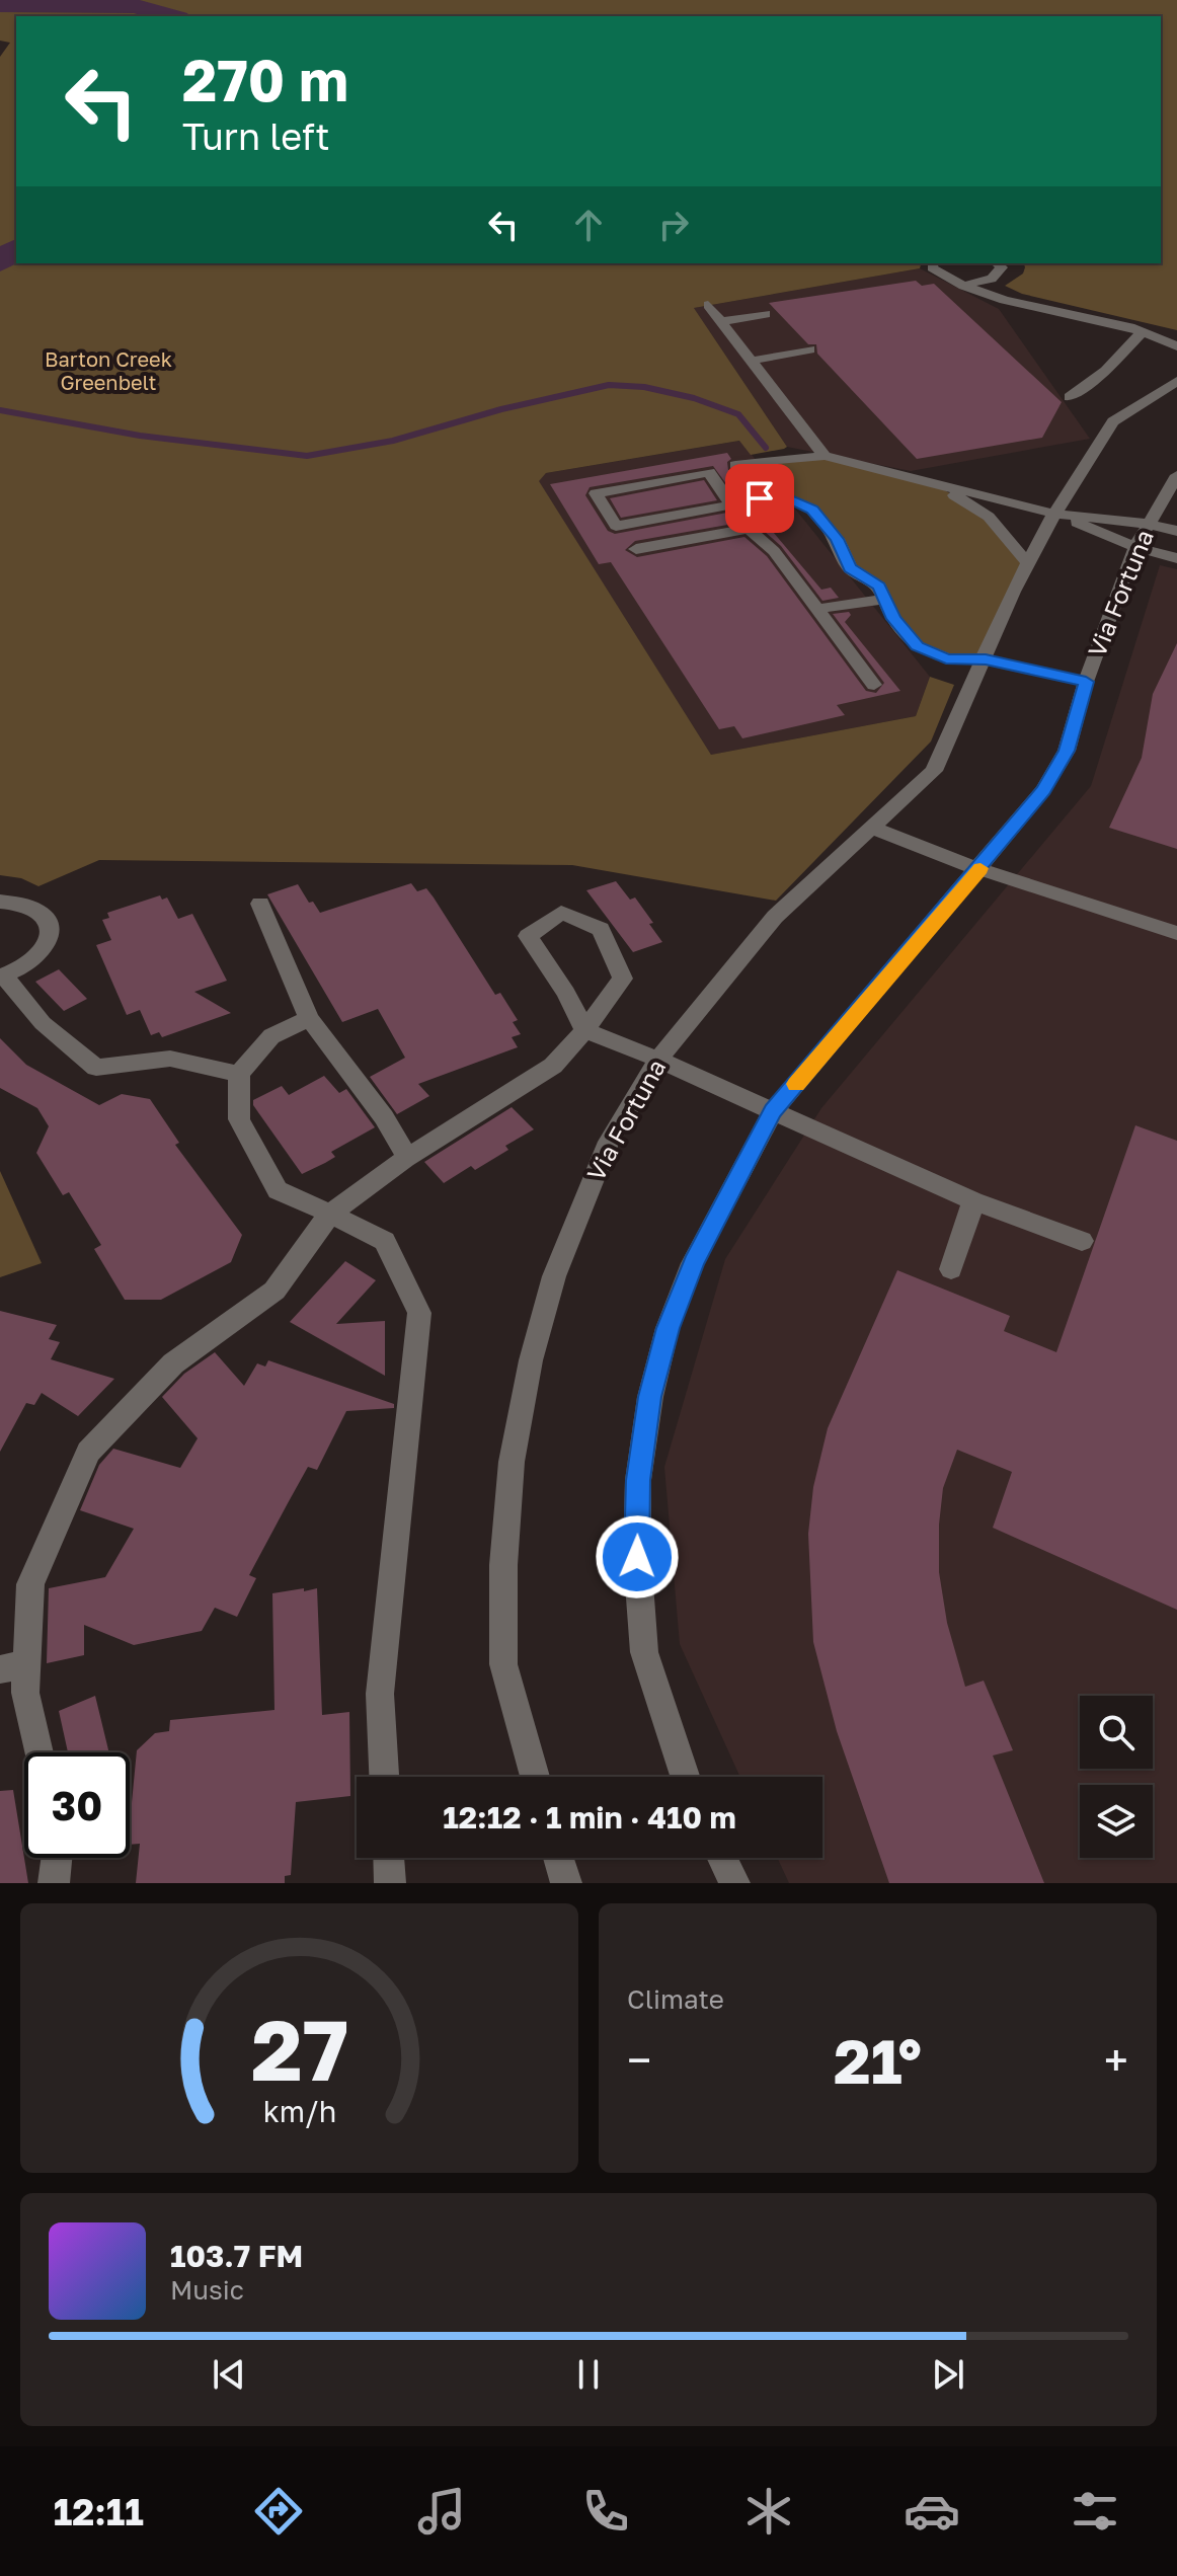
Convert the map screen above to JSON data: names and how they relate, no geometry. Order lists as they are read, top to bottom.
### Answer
{
  "streets": {
    "street": ["Via Fortuna"]
  },
  "parks": ["Barton Creek Greenbelt"],
  "page": {
    "turn": ["270 m", "Turn left"],
    "limit": "30",
    "trip": "12:12 · 1 min · 410 m",
    "tile": "Climate",
    "heat": ["−", "21°", "+"],
    "song": ["103.7 FM", "Music"],
    "tabs": "12:11",
    "gauge": ["27", "km/h"]
  }
}
